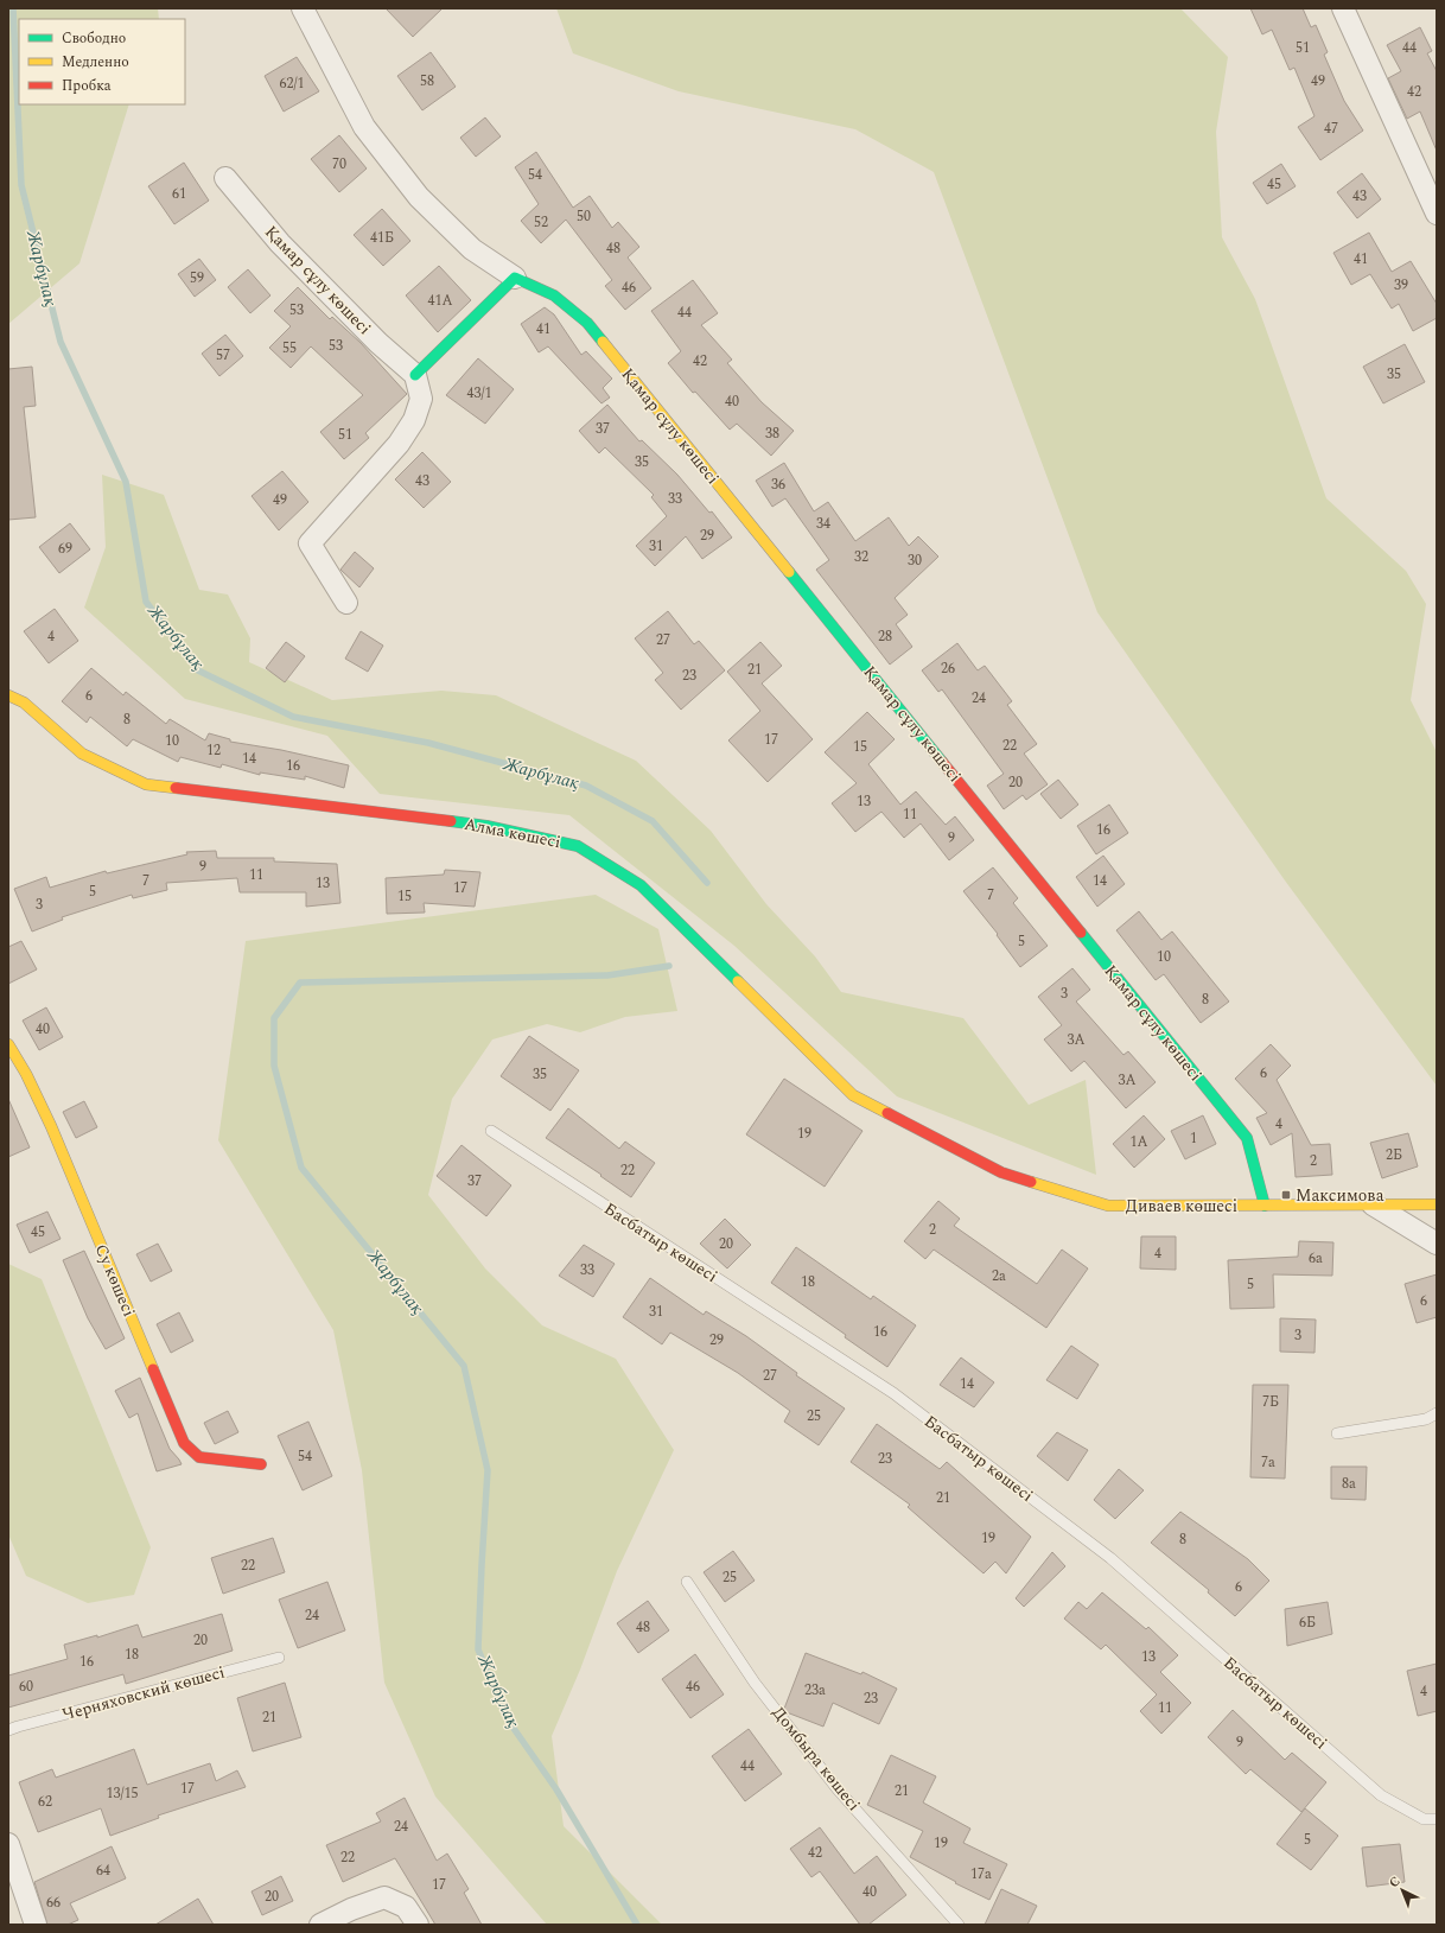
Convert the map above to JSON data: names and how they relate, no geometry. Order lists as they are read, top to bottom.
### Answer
{
  "streets": {
    "street": [
      "Қамар сұлу көшесі",
      "Алма көшесі",
      "Диваев көшесі",
      "Су көшесі"
    ],
    "lane": ["Басбатыр көшесі", "Черняховский көшесі", "Домбыра көшесі"]
  },
  "crossings": [
    ["Қамар сұлу көшесі", "Диваев көшесі"],
    ["Алма көшесі", "Диваев көшесі"]
  ],
  "water": ["Жарбұлақ"],
  "places": {
    "transit": ["Максимова"]
  },
  "house_numbers": [
    "51",
    "44",
    "58",
    "49",
    "62/1",
    "42",
    "47",
    "70",
    "54",
    "45",
    "61",
    "43",
    "50",
    "52",
    "41Б",
    "48",
    "41",
    "59",
    "39",
    "46",
    "41А",
    "53",
    "44",
    "41",
    "53",
    "55",
    "57",
    "42",
    "35",
    "43/1",
    "40",
    "37",
    "38",
    "51",
    "35",
    "43",
    "36",
    "33",
    "49",
    "34",
    "29",
    "31",
    "69",
    "32",
    "30",
    "4",
    "28",
    "27",
    "26",
    "21",
    "23",
    "6",
    "24",
    "8",
    "17",
    "10",
    "22",
    "15",
    "12",
    "14",
    "16",
    "20",
    "13",
    "11",
    "16",
    "9",
    "9",
    "11",
    "7",
    "14",
    "13",
    "17",
    "5",
    "7",
    "15",
    "3",
    "5",
    "10",
    "3",
    "8",
    "40",
    "3А",
    "6",
    "35",
    "3А",
    "4",
    "19",
    "1",
    "1А",
    "2Б",
    "2",
    "22",
    "37",
    "2",
    "45",
    "20",
    "4",
    "6а",
    "33",
    "2а",
    "18",
    "5",
    "6",
    "31",
    "16",
    "3",
    "29",
    "27",
    "14",
    "7Б",
    "25",
    "54",
    "23",
    "7а",
    "8а",
    "21",
    "19",
    "8",
    "22",
    "25",
    "6",
    "24",
    "6Б",
    "48",
    "20",
    "18",
    "13",
    "16",
    "60",
    "46",
    "23а",
    "4",
    "23",
    "11",
    "21",
    "9",
    "44",
    "17",
    "21",
    "13/15",
    "62",
    "24",
    "5",
    "19",
    "42",
    "22",
    "64",
    "17а",
    "17",
    "40",
    "20",
    "66"
  ],
  "legend": ["Свободно", "Медленно", "Пробка"],
  "north": "top left"
}
